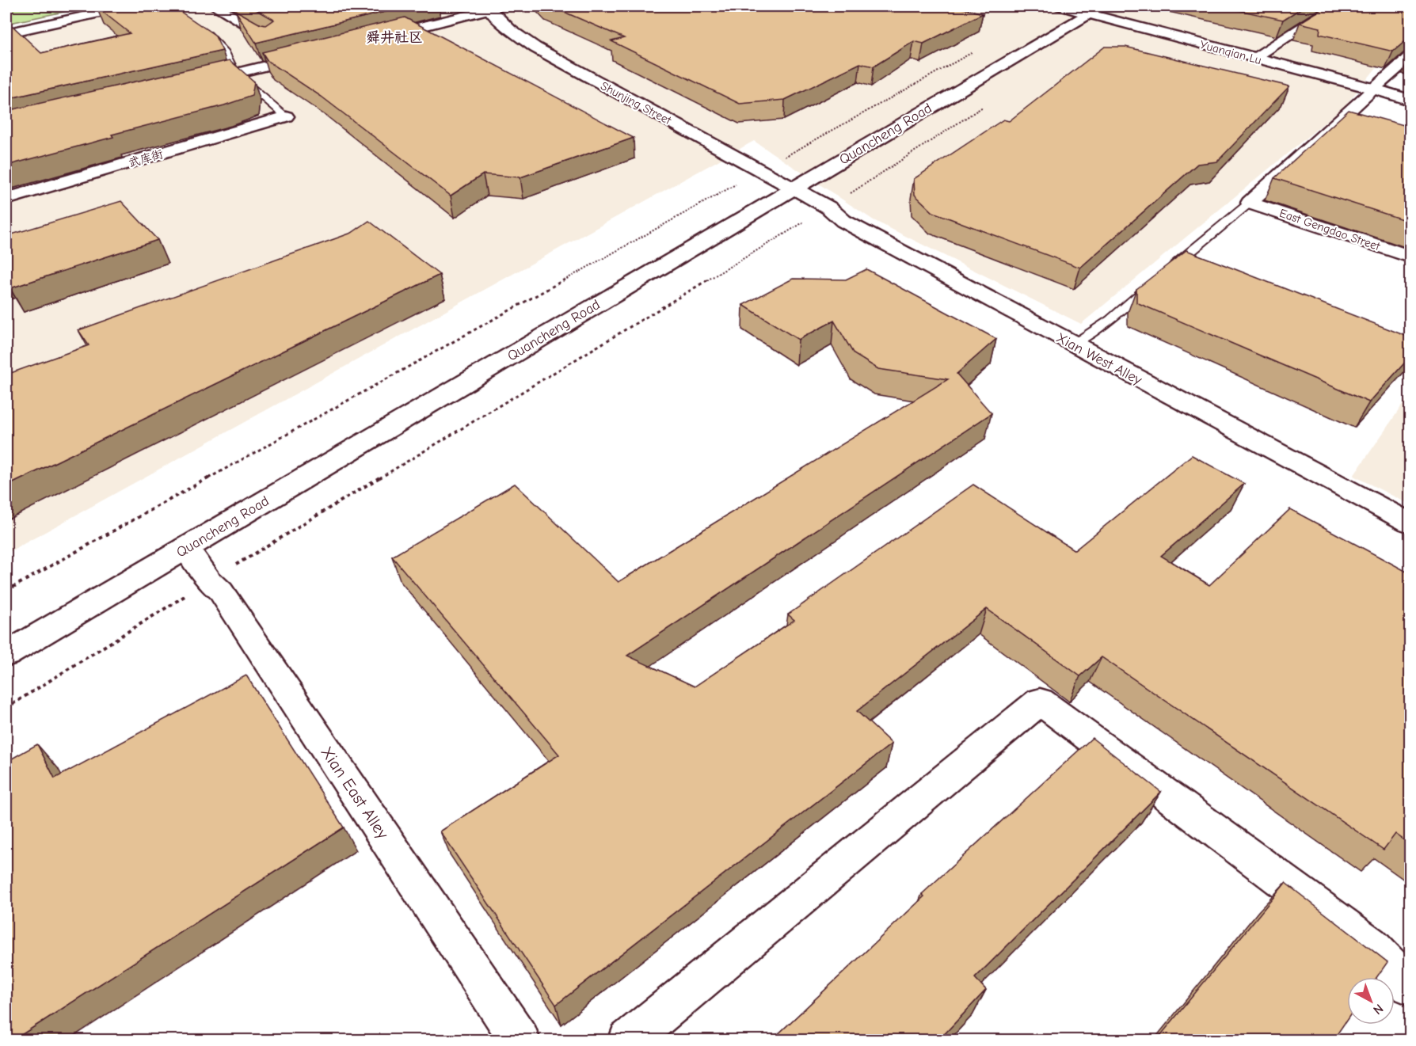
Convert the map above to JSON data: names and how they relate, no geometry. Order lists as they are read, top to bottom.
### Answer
{
  "streets": {
    "street": [
      "Yuanqian Lu",
      "Shunjing Street",
      "Quancheng Road",
      "武库街",
      "East Gengdao Street",
      "Xian West Alley",
      "Xian East Alley"
    ]
  },
  "crossings": [
    ["Yuanqian Lu", "Quancheng Road"],
    ["Shunjing Street", "Quancheng Road"],
    ["Shunjing Street", "Xian West Alley"],
    ["Quancheng Road", "Xian West Alley"],
    ["Quancheng Road", "Xian East Alley"]
  ],
  "districts": ["舜井社区"],
  "north": "bottom right"
}
